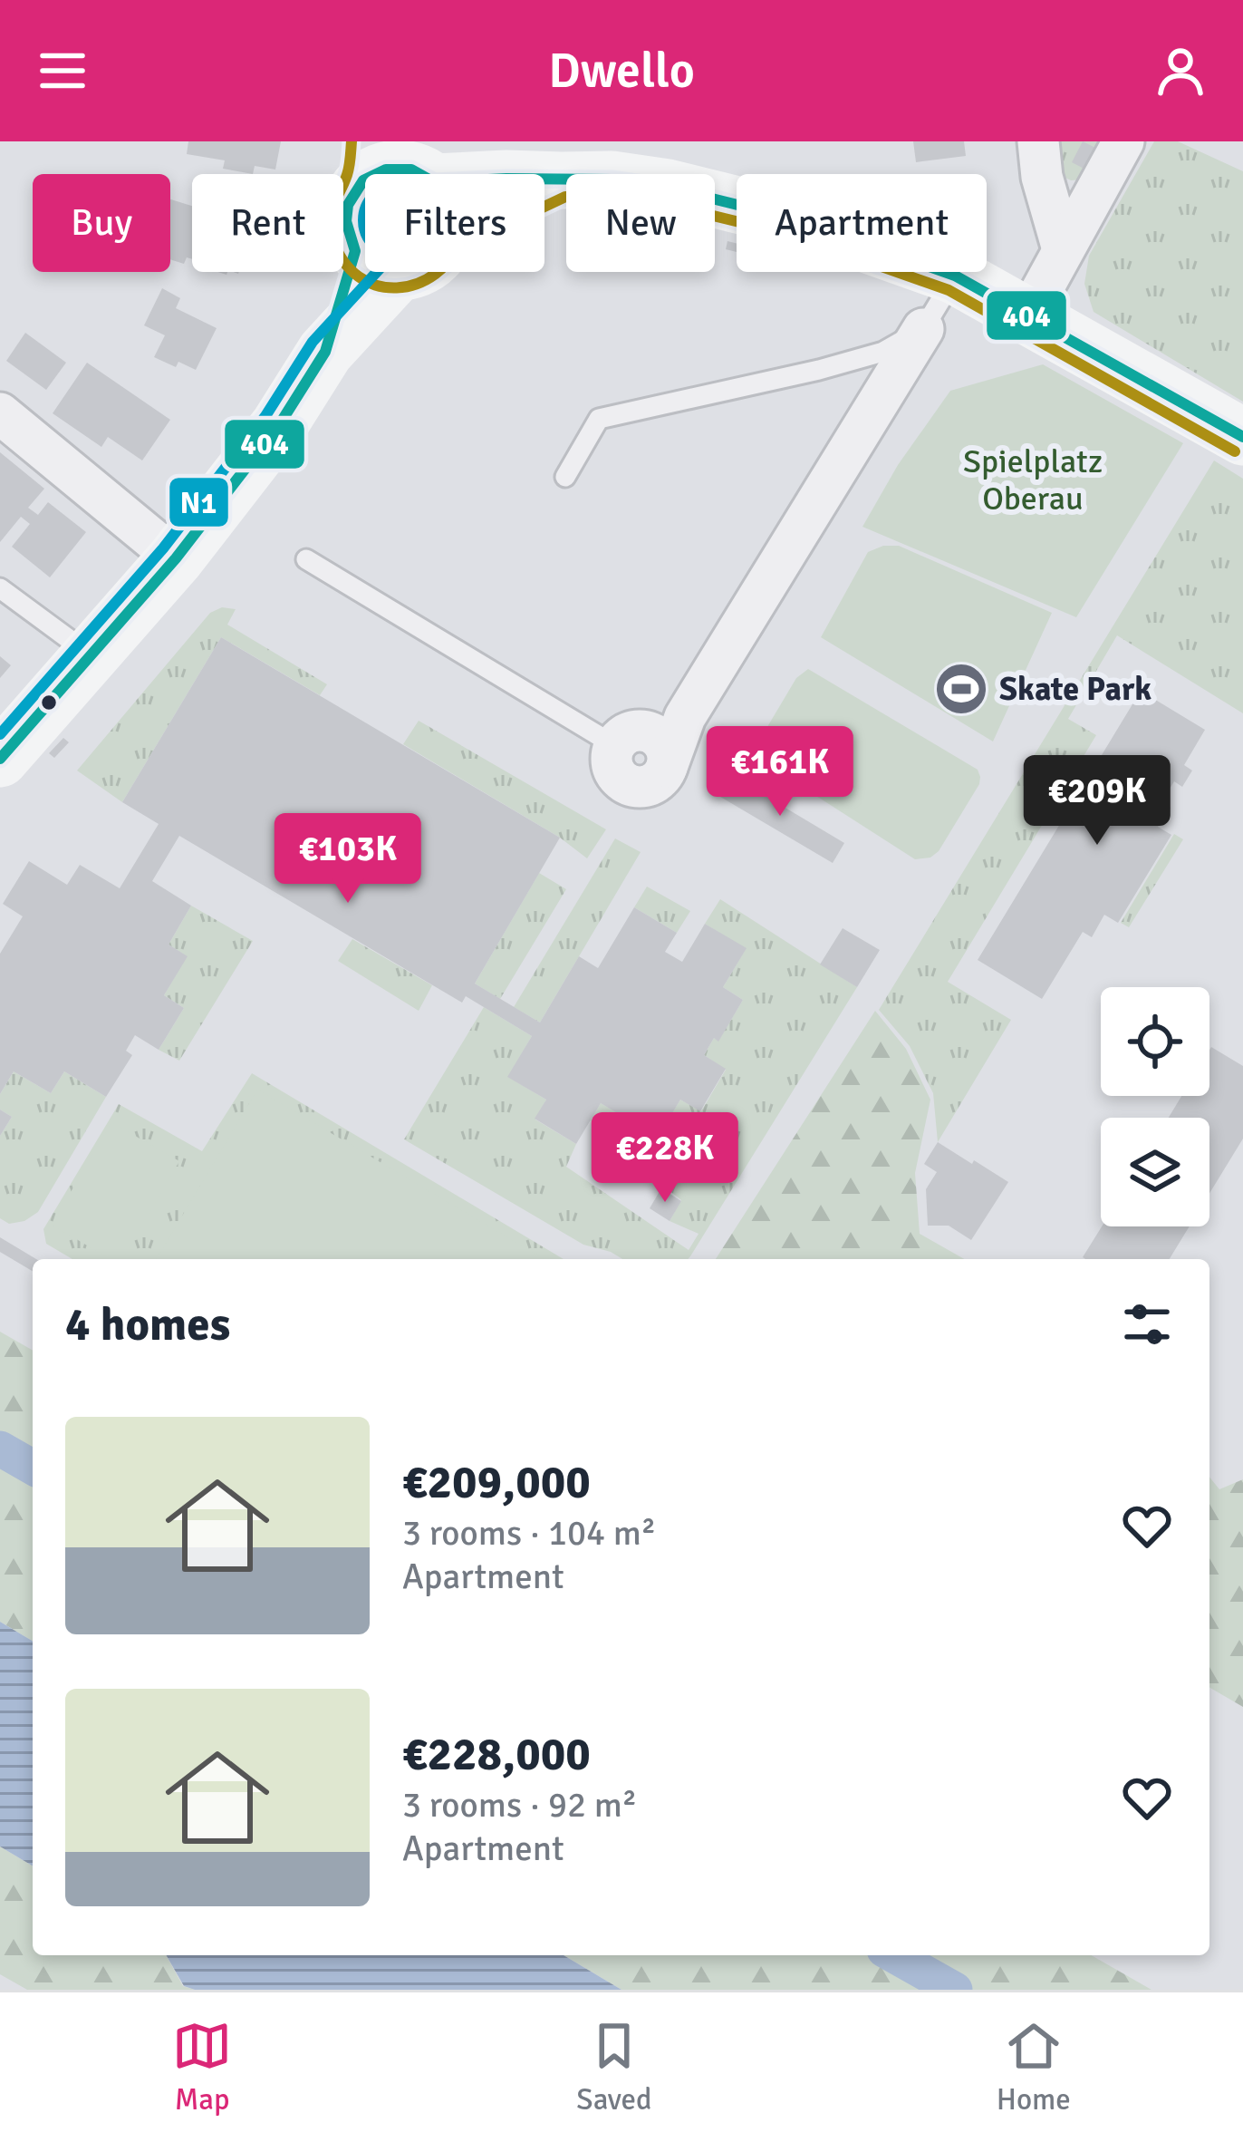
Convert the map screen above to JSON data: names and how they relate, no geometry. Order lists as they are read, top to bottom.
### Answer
{
  "parks": ["Spielplatz Oberau"],
  "places": {
    "sports": ["Skate Park"]
  },
  "lines": ["transit line 404", "transit line N1"],
  "page": {
    "header": "Dwello",
    "chip": [
      "Buy",
      "Rent",
      "Filters",
      "New",
      "Apartment"
    ],
    "price": [
      "€161K",
      "€209K",
      "€103K",
      "€228K"
    ],
    "heading": "4 homes",
    "list": [
      {
        "name": "€209,000",
        "note": "3 rooms · 104 m² · Apartment"
      },
      {
        "name": "€228,000",
        "note": "3 rooms · 92 m² · Apartment"
      }
    ],
    "tabs": ["Map", "Saved", "Home"]
  }
}
